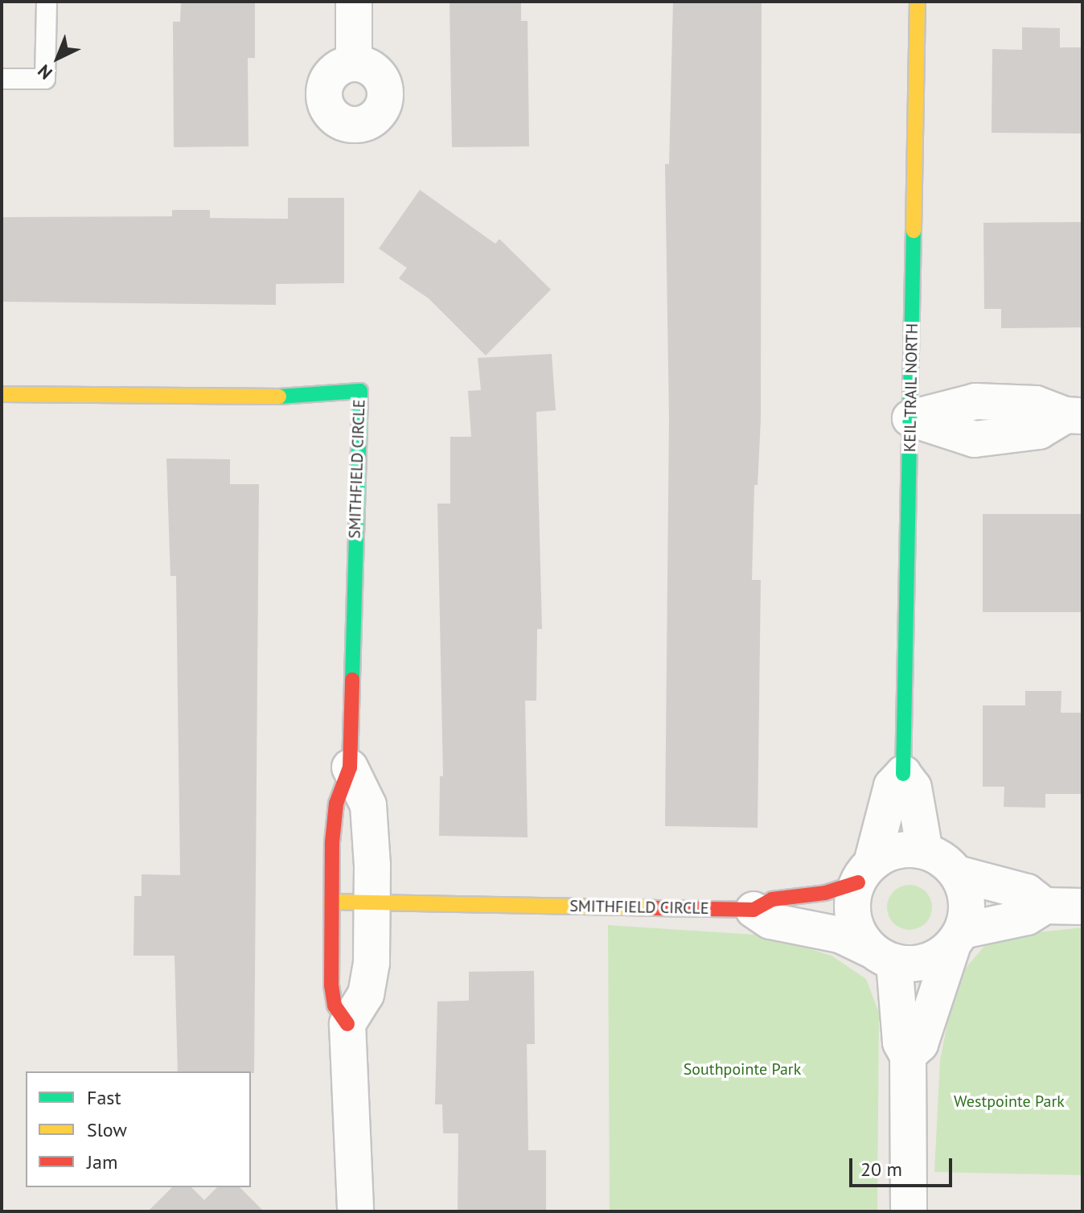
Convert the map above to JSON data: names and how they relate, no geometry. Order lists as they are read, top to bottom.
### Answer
{
  "streets": {
    "street": ["KEIL TRAIL NORTH", "SMITHFIELD CIRCLE"]
  },
  "parks": ["Southpointe Park", "Westpointe Park"],
  "legend": ["Fast", "Slow", "Jam"],
  "scale_bar": "20 m",
  "north": "bottom left"
}
